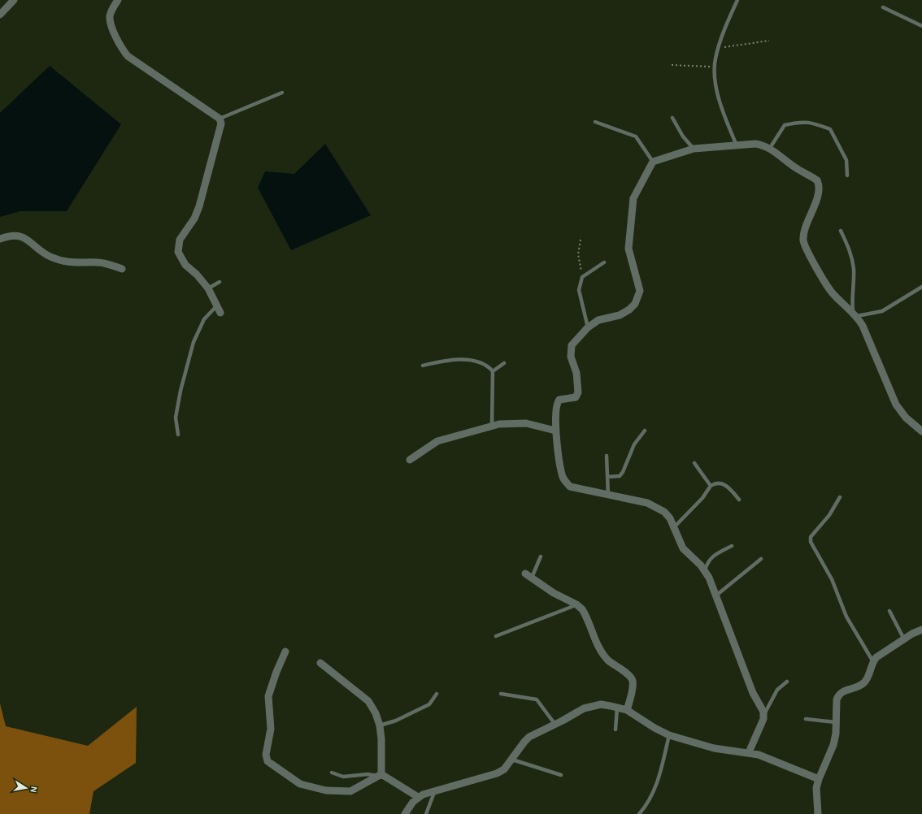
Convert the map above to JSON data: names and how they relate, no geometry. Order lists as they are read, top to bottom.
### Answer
{
  "north": "right"
}
